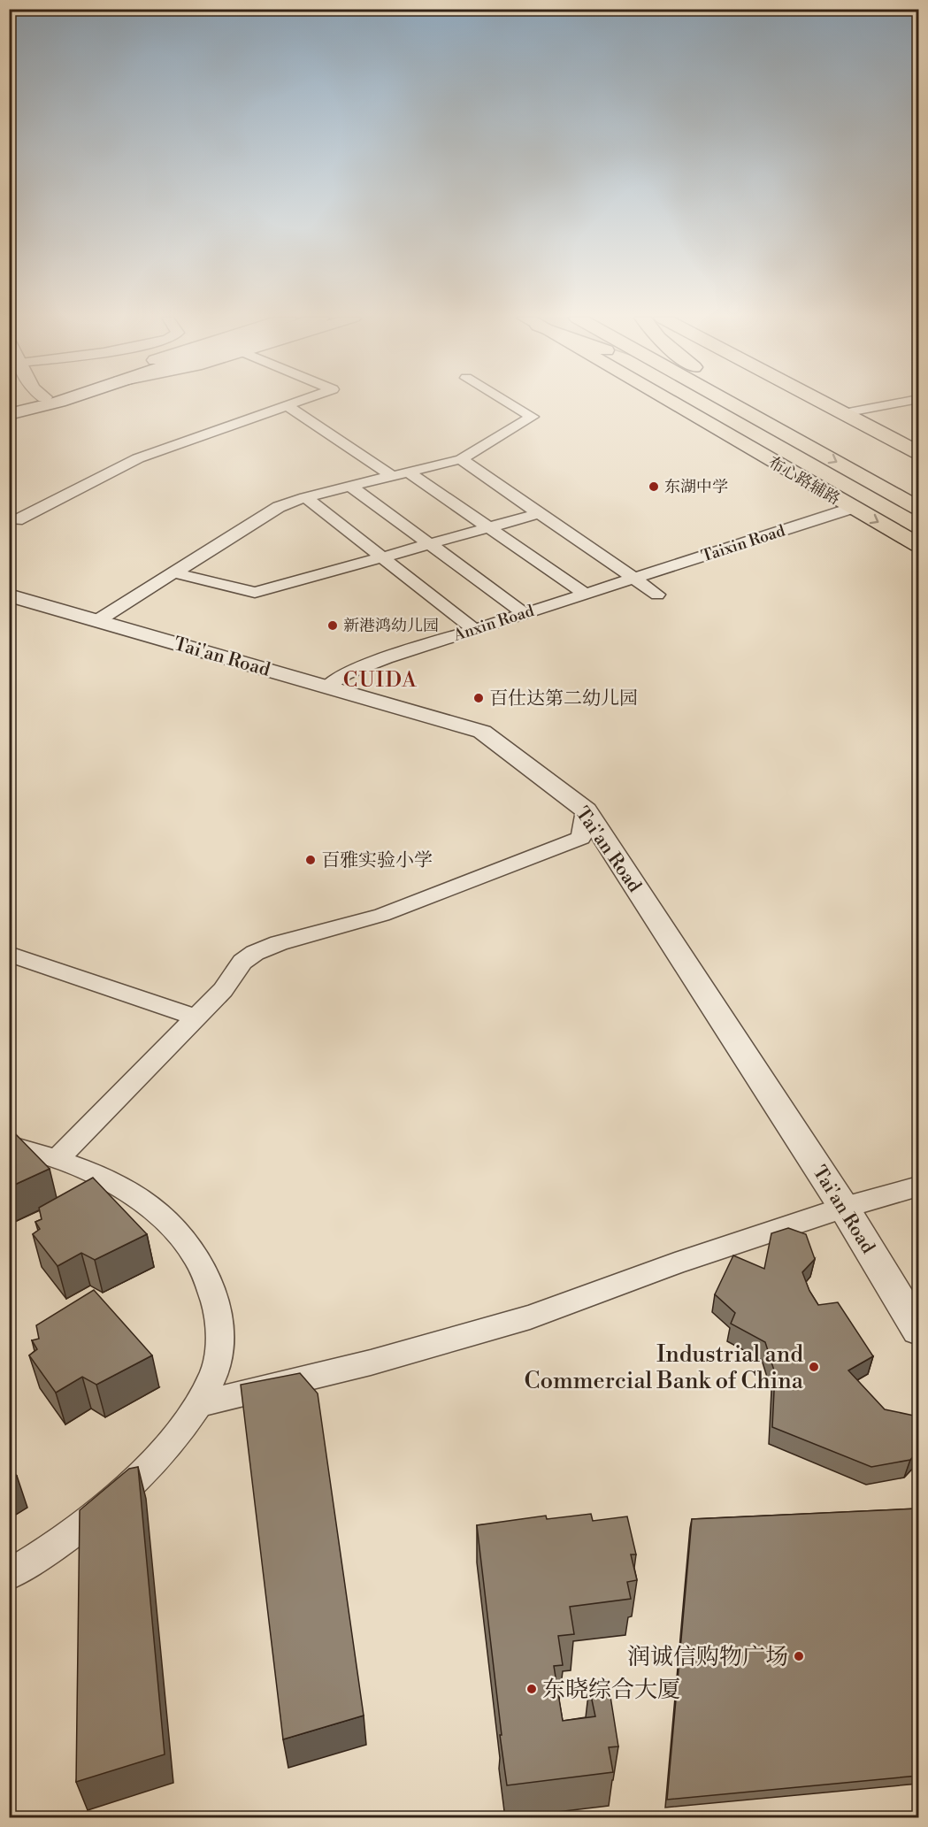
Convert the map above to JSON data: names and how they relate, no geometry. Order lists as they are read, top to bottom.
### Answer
{
  "streets": {
    "main road": ["布心路辅路"],
    "street": ["Taixin Road", "Anxin Road", "Tai'an Road"]
  },
  "crossings": [
    ["布心路辅路", "Taixin Road"],
    ["Taixin Road", "Anxin Road"],
    ["Anxin Road", "Tai'an Road"]
  ],
  "districts": ["CUIDA"],
  "places": [
    "东湖中学",
    "新港鸿幼儿园",
    "百仕达第二幼儿园",
    "百雅实验小学",
    "Industrial and Commercial Bank of China",
    "润诚信购物广场",
    "东晓综合大厦"
  ]
}
